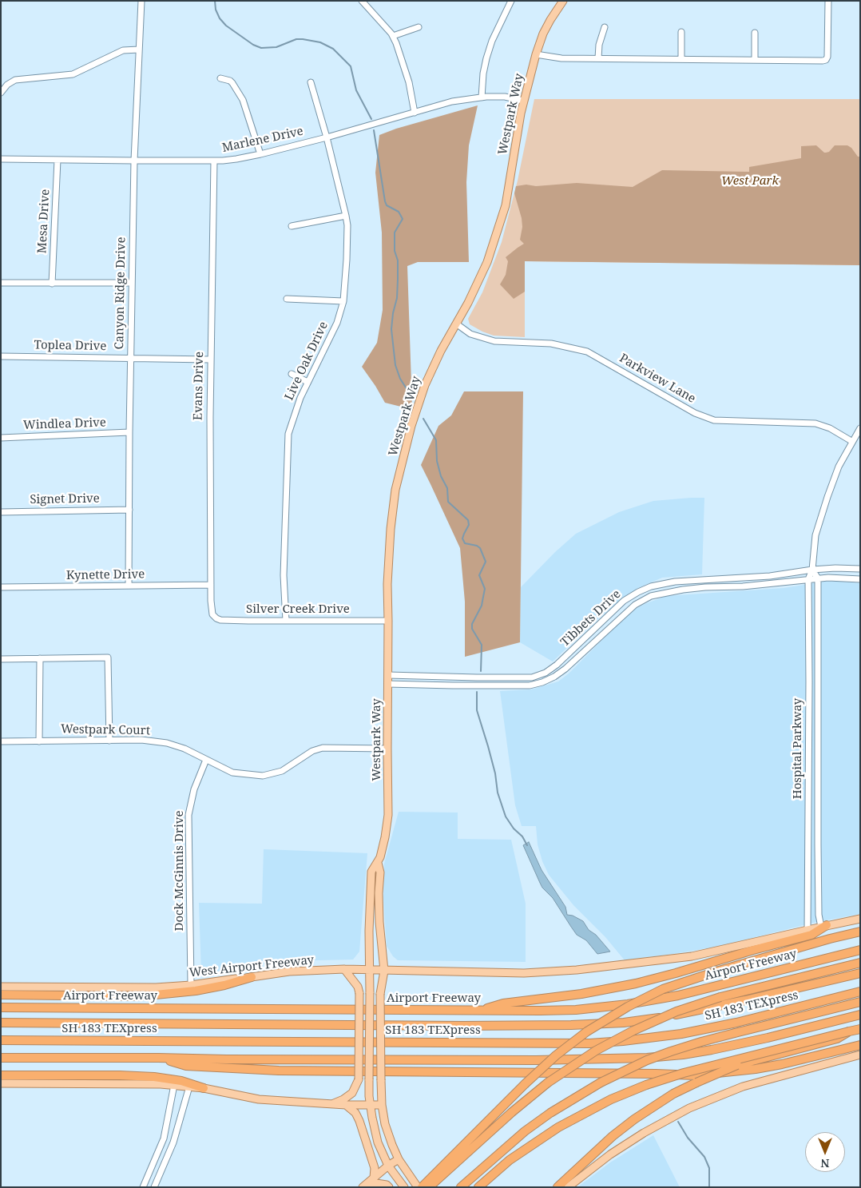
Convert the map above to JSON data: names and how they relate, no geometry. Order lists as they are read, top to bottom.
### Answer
{
  "streets": {
    "highway": ["Airport Freeway", "SH 183 TEXpress"],
    "main road": ["Westpark Way", "West Airport Freeway"],
    "street": [
      "Marlene Drive",
      "Mesa Drive",
      "Canyon Ridge Drive",
      "Toplea Drive",
      "Live Oak Drive",
      "Parkview Lane",
      "Evans Drive",
      "Windlea Drive",
      "Signet Drive",
      "Kynette Drive",
      "Silver Creek Drive",
      "Tibbets Drive",
      "Westpark Court",
      "Hospital Parkway",
      "Dock McGinnis Drive"
    ]
  },
  "crossings": [
    ["Westpark Way", "Marlene Drive"],
    ["Westpark Way", "Parkview Lane"],
    ["Westpark Way", "Silver Creek Drive"],
    ["Westpark Way", "Tibbets Drive"],
    ["Westpark Way", "Westpark Court"],
    ["Westpark Way", "West Airport Freeway"],
    ["Marlene Drive", "Mesa Drive"],
    ["Marlene Drive", "Canyon Ridge Drive"],
    ["Marlene Drive", "Live Oak Drive"],
    ["Marlene Drive", "Evans Drive"],
    ["Canyon Ridge Drive", "Toplea Drive"],
    ["Canyon Ridge Drive", "Windlea Drive"],
    ["Canyon Ridge Drive", "Signet Drive"],
    ["Canyon Ridge Drive", "Kynette Drive"],
    ["Toplea Drive", "Evans Drive"],
    ["Live Oak Drive", "Silver Creek Drive"],
    ["Parkview Lane", "Hospital Parkway"],
    ["Evans Drive", "Kynette Drive"],
    ["Evans Drive", "Silver Creek Drive"],
    ["Tibbets Drive", "Hospital Parkway"],
    ["Westpark Court", "Dock McGinnis Drive"],
    ["Hospital Parkway", "Airport Freeway"],
    ["Dock McGinnis Drive", "West Airport Freeway"],
    ["Airport Freeway", "West Airport Freeway"]
  ],
  "parks": ["West Park"],
  "north": "bottom"
}
